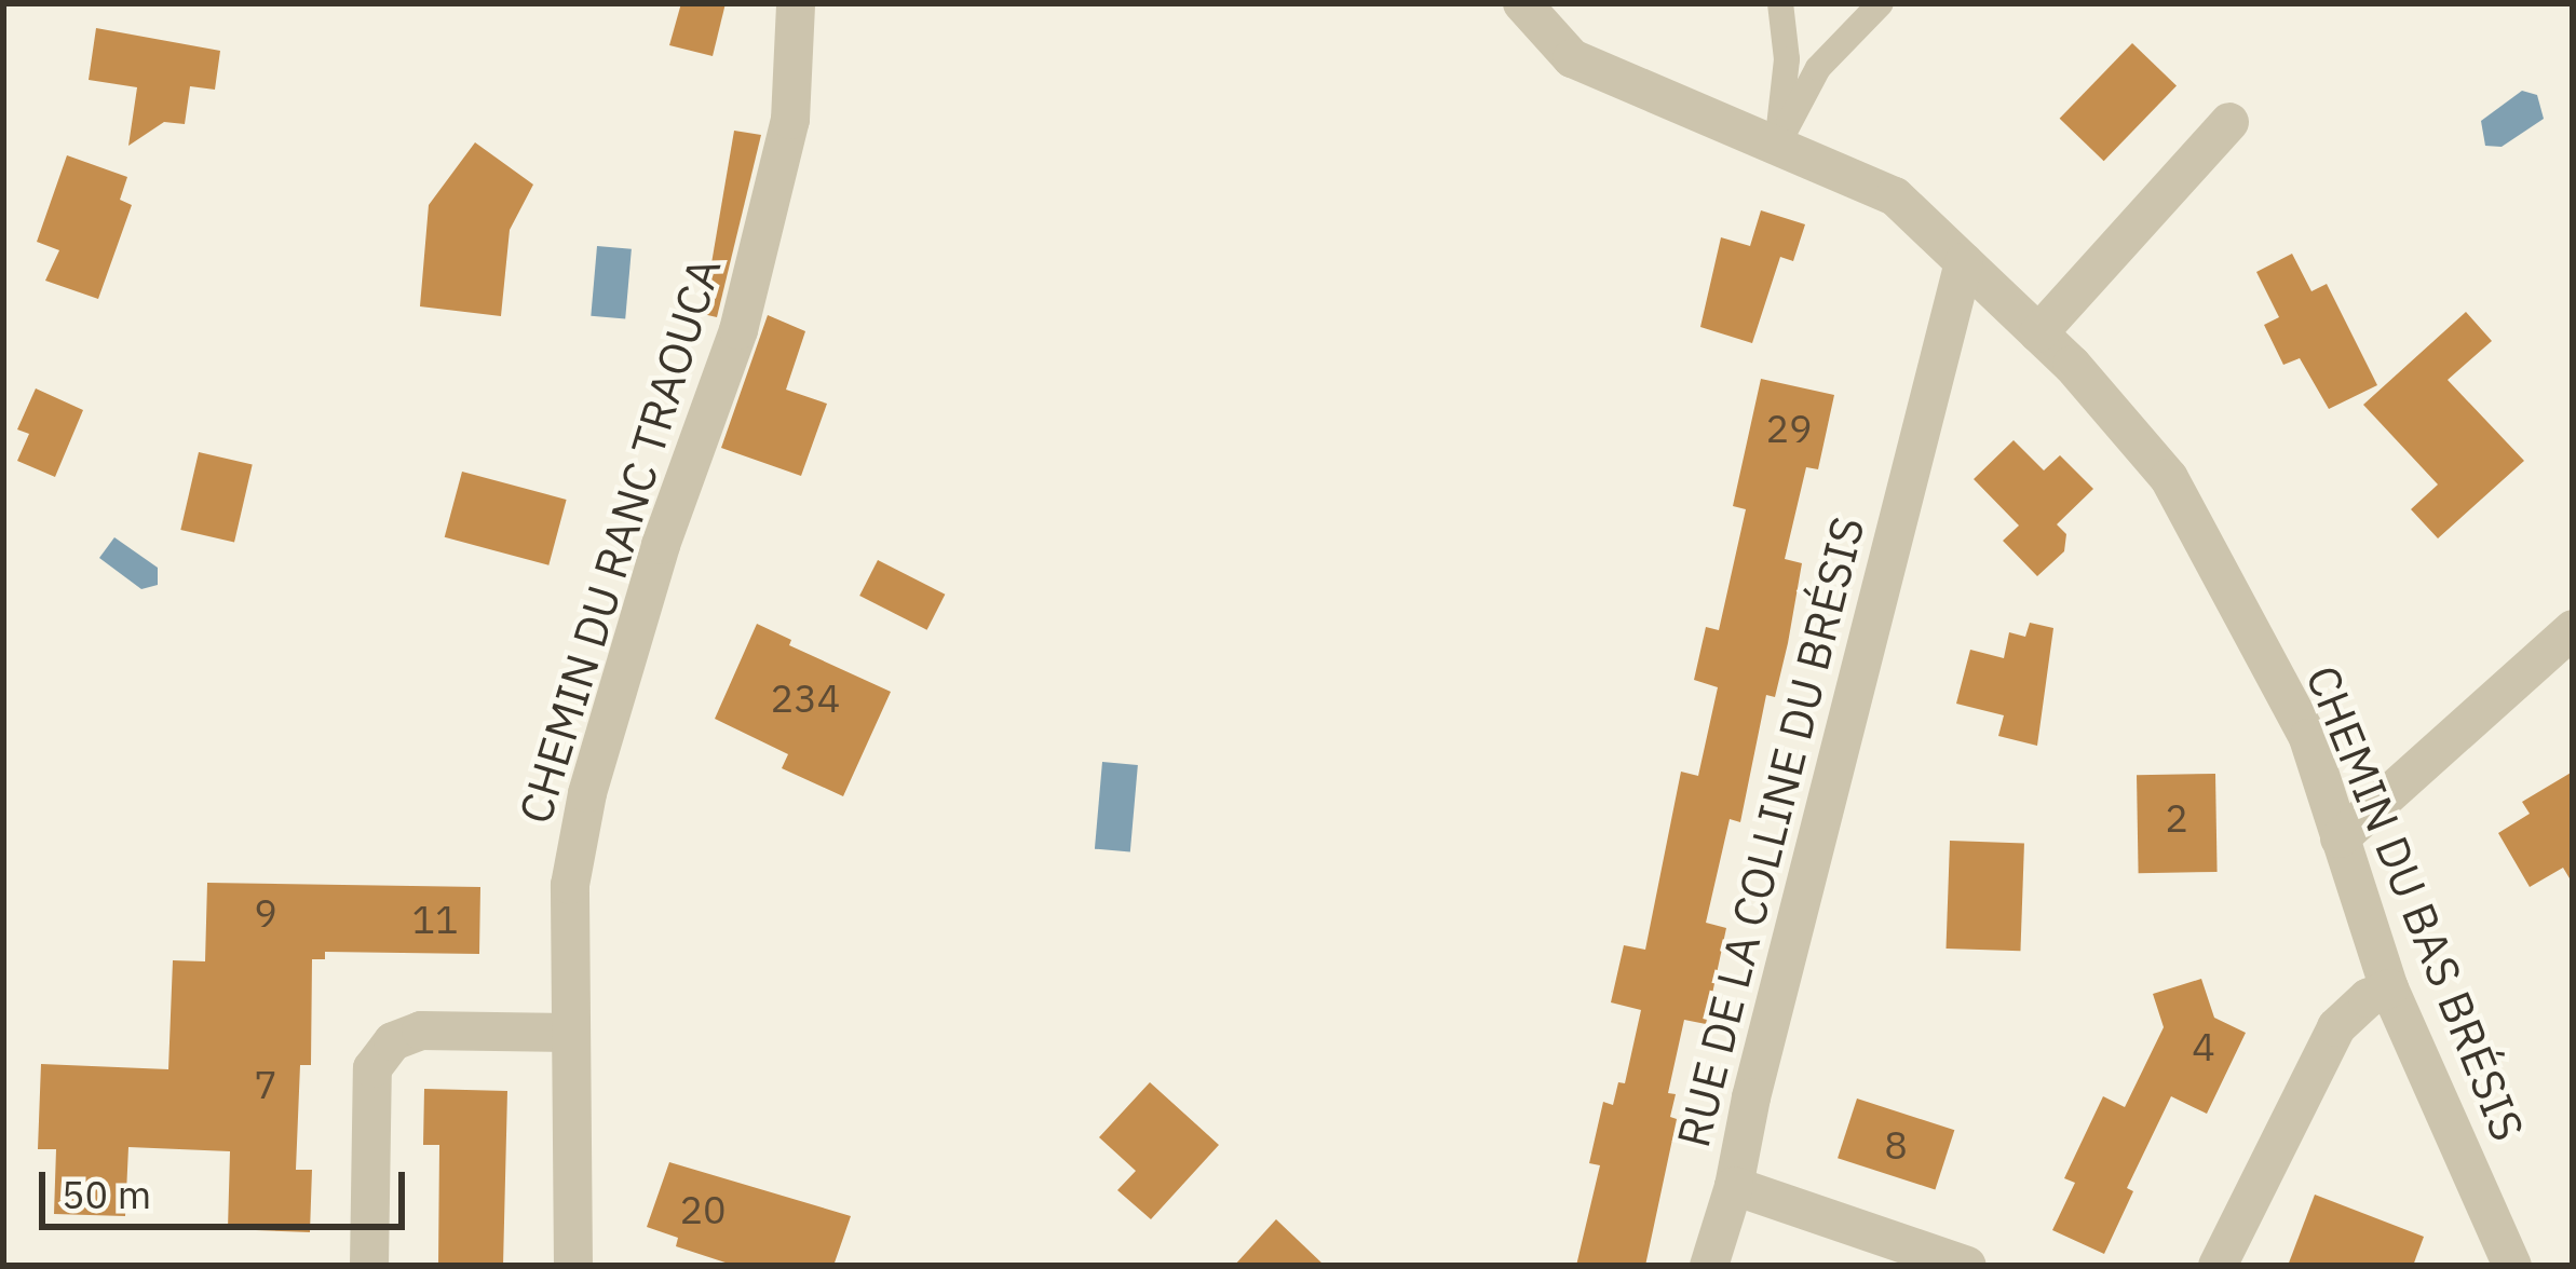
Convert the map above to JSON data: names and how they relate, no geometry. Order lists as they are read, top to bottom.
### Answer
{
  "streets": {
    "street": ["CHEMIN DU RANC TRAOUCA", "RUE DE LA COLLINE DU BRÉSIS", "CHEMIN DU BAS BRÉSIS"]
  },
  "crossings": [
    ["RUE DE LA COLLINE DU BRÉSIS", "CHEMIN DU BAS BRÉSIS"]
  ],
  "house_numbers": [
    "29",
    "234",
    "2",
    "9",
    "11",
    "4",
    "7",
    "8",
    "20"
  ],
  "scale_bar": "50 m"
}
